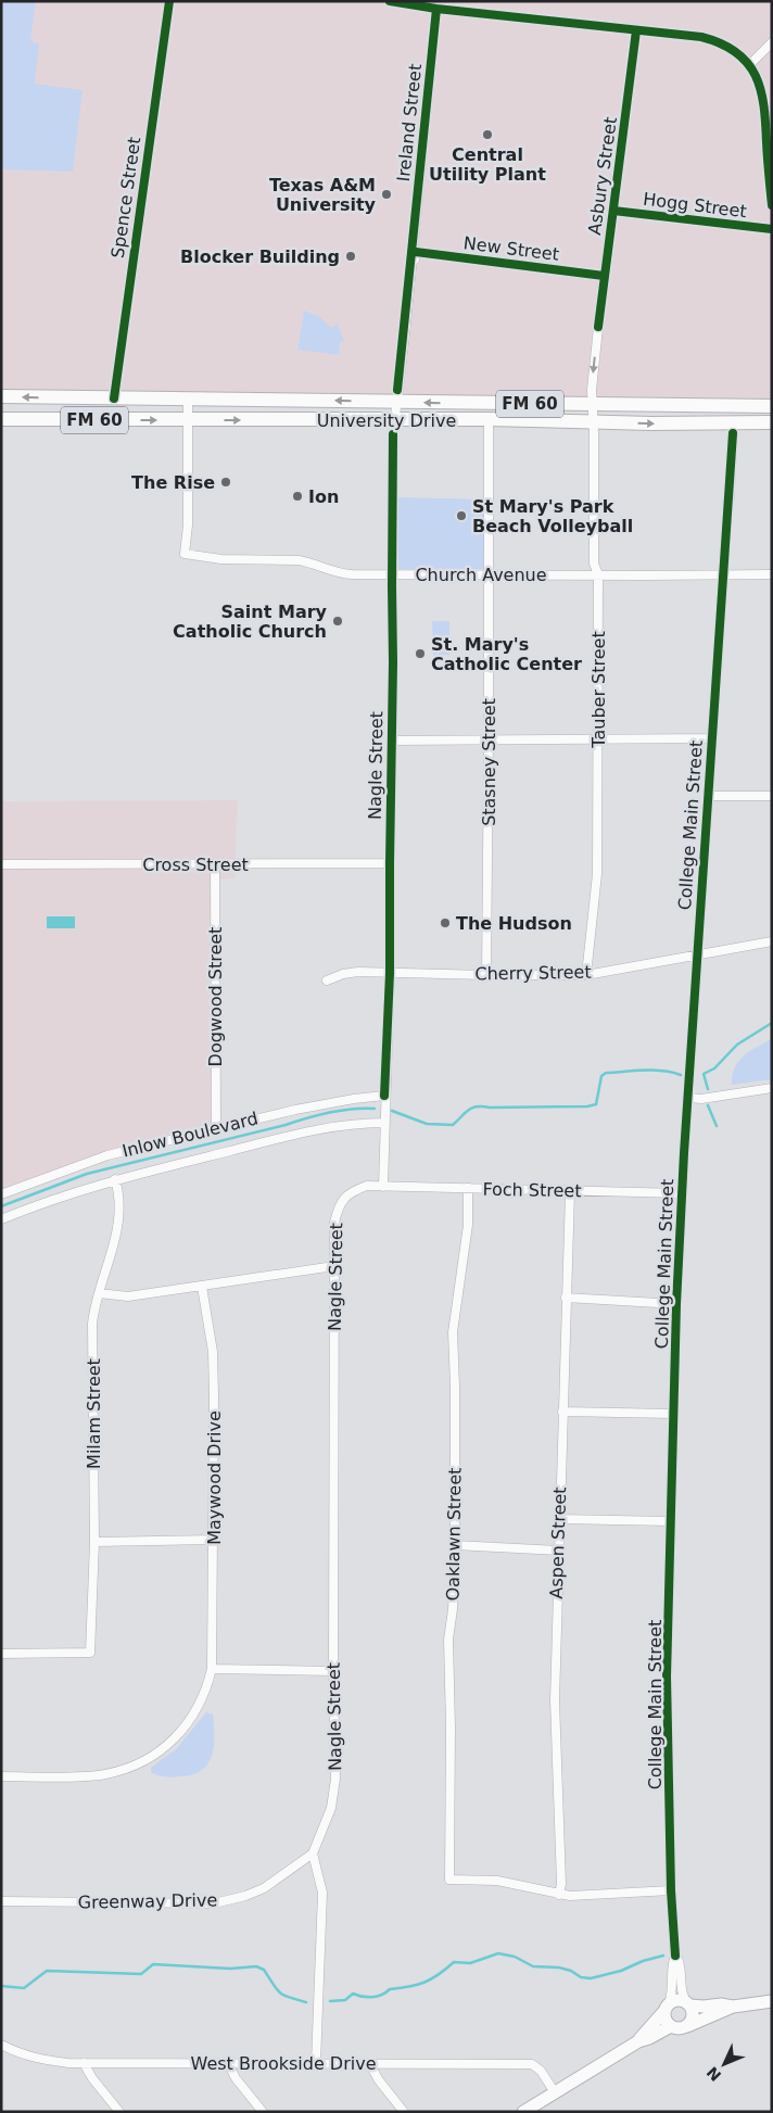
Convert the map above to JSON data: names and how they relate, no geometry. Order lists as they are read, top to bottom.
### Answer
{
  "streets": {
    "main road": ["FM 60", "University Drive"],
    "street": [
      "Ireland Street",
      "Asbury Street",
      "Spence Street",
      "Hogg Street",
      "New Street",
      "Church Avenue",
      "Tauber Street",
      "Stasney Street",
      "Nagle Street",
      "College Main Street",
      "Cross Street",
      "Cherry Street",
      "Dogwood Street",
      "Inlow Boulevard",
      "Foch Street",
      "Milam Street",
      "Maywood Drive",
      "Oaklawn Street",
      "Aspen Street",
      "Greenway Drive",
      "West Brookside Drive"
    ]
  },
  "crossings": [
    ["Ireland Street", "New Street"],
    ["Ireland Street", "University Drive"],
    ["Ireland Street", "Nagle Street"],
    ["Asbury Street", "Hogg Street"],
    ["Asbury Street", "New Street"],
    ["Asbury Street", "University Drive"],
    ["Asbury Street", "Tauber Street"],
    ["Spence Street", "University Drive"],
    ["University Drive", "Church Avenue"],
    ["University Drive", "Tauber Street"],
    ["University Drive", "Stasney Street"],
    ["University Drive", "Nagle Street"],
    ["Church Avenue", "Tauber Street"],
    ["Church Avenue", "Stasney Street"],
    ["Church Avenue", "Nagle Street"],
    ["Church Avenue", "College Main Street"],
    ["Tauber Street", "Cherry Street"],
    ["Stasney Street", "Cherry Street"],
    ["Nagle Street", "Cross Street"],
    ["Nagle Street", "Cherry Street"],
    ["Nagle Street", "Inlow Boulevard"],
    ["Nagle Street", "Foch Street"],
    ["Nagle Street", "Greenway Drive"],
    ["College Main Street", "Cherry Street"],
    ["College Main Street", "Foch Street"],
    ["Cross Street", "Dogwood Street"],
    ["Dogwood Street", "Inlow Boulevard"],
    ["Inlow Boulevard", "Milam Street"],
    ["Foch Street", "Oaklawn Street"],
    ["Foch Street", "Aspen Street"],
    ["Oaklawn Street", "Aspen Street"]
  ],
  "places": [
    "Central Utility Plant",
    "Texas A&M University",
    "Blocker Building",
    "The Rise",
    "Ion",
    "St Mary's Park Beach Volleyball",
    "Saint Mary Catholic Church",
    "St. Mary's Catholic Center",
    "The Hudson"
  ],
  "north": "bottom left"
}
